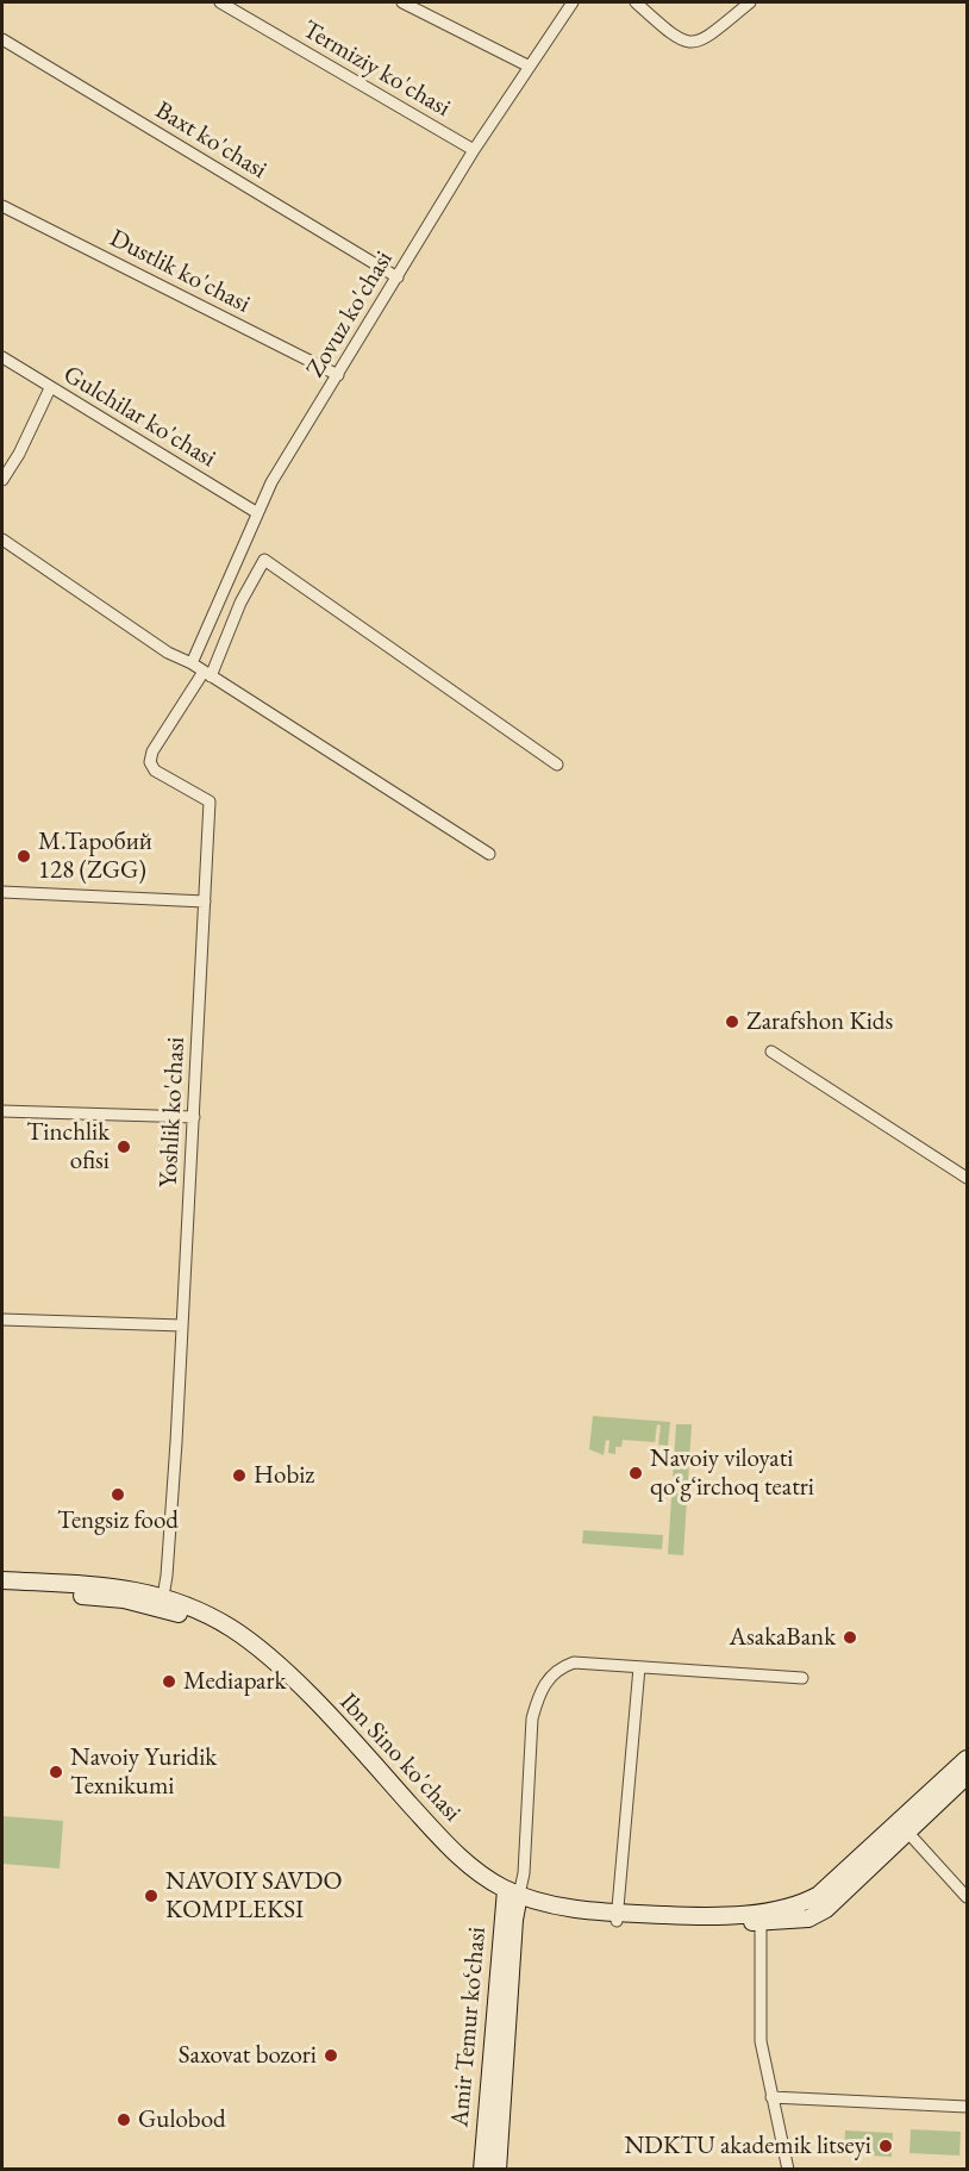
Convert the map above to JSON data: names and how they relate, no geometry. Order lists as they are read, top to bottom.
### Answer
{
  "streets": {
    "main road": ["Amir Temur ko‘chasi"],
    "street": [
      "Termiziy ko'chasi",
      "Baxt ko'chasi",
      "Dustlik ko'chasi",
      "Zovuz ko'chasi",
      "Gulchilar ko'chasi",
      "Yoshlik ko'chasi"
    ]
  },
  "crossings": [
    ["Termiziy ko'chasi", "Zovuz ko'chasi"],
    ["Baxt ko'chasi", "Zovuz ko'chasi"],
    ["Dustlik ko'chasi", "Zovuz ko'chasi"],
    ["Zovuz ko'chasi", "Gulchilar ko'chasi"]
  ],
  "places": [
    "М.Таробий 128 (ZGG)",
    "Zarafshon Kids",
    "Tinchlik ofisi",
    "Navoiy viloyati qoʻgʻirchoq teatri",
    "Hobiz",
    "Tengsiz food",
    "AsakaBank",
    "Mediapark",
    "Navoiy Yuridik Texnikumi",
    "NAVOIY SAVDO KOMPLEKSI",
    "Saxovat bozori",
    "Gulobod",
    "NDKTU akademik litseyi"
  ]
}
